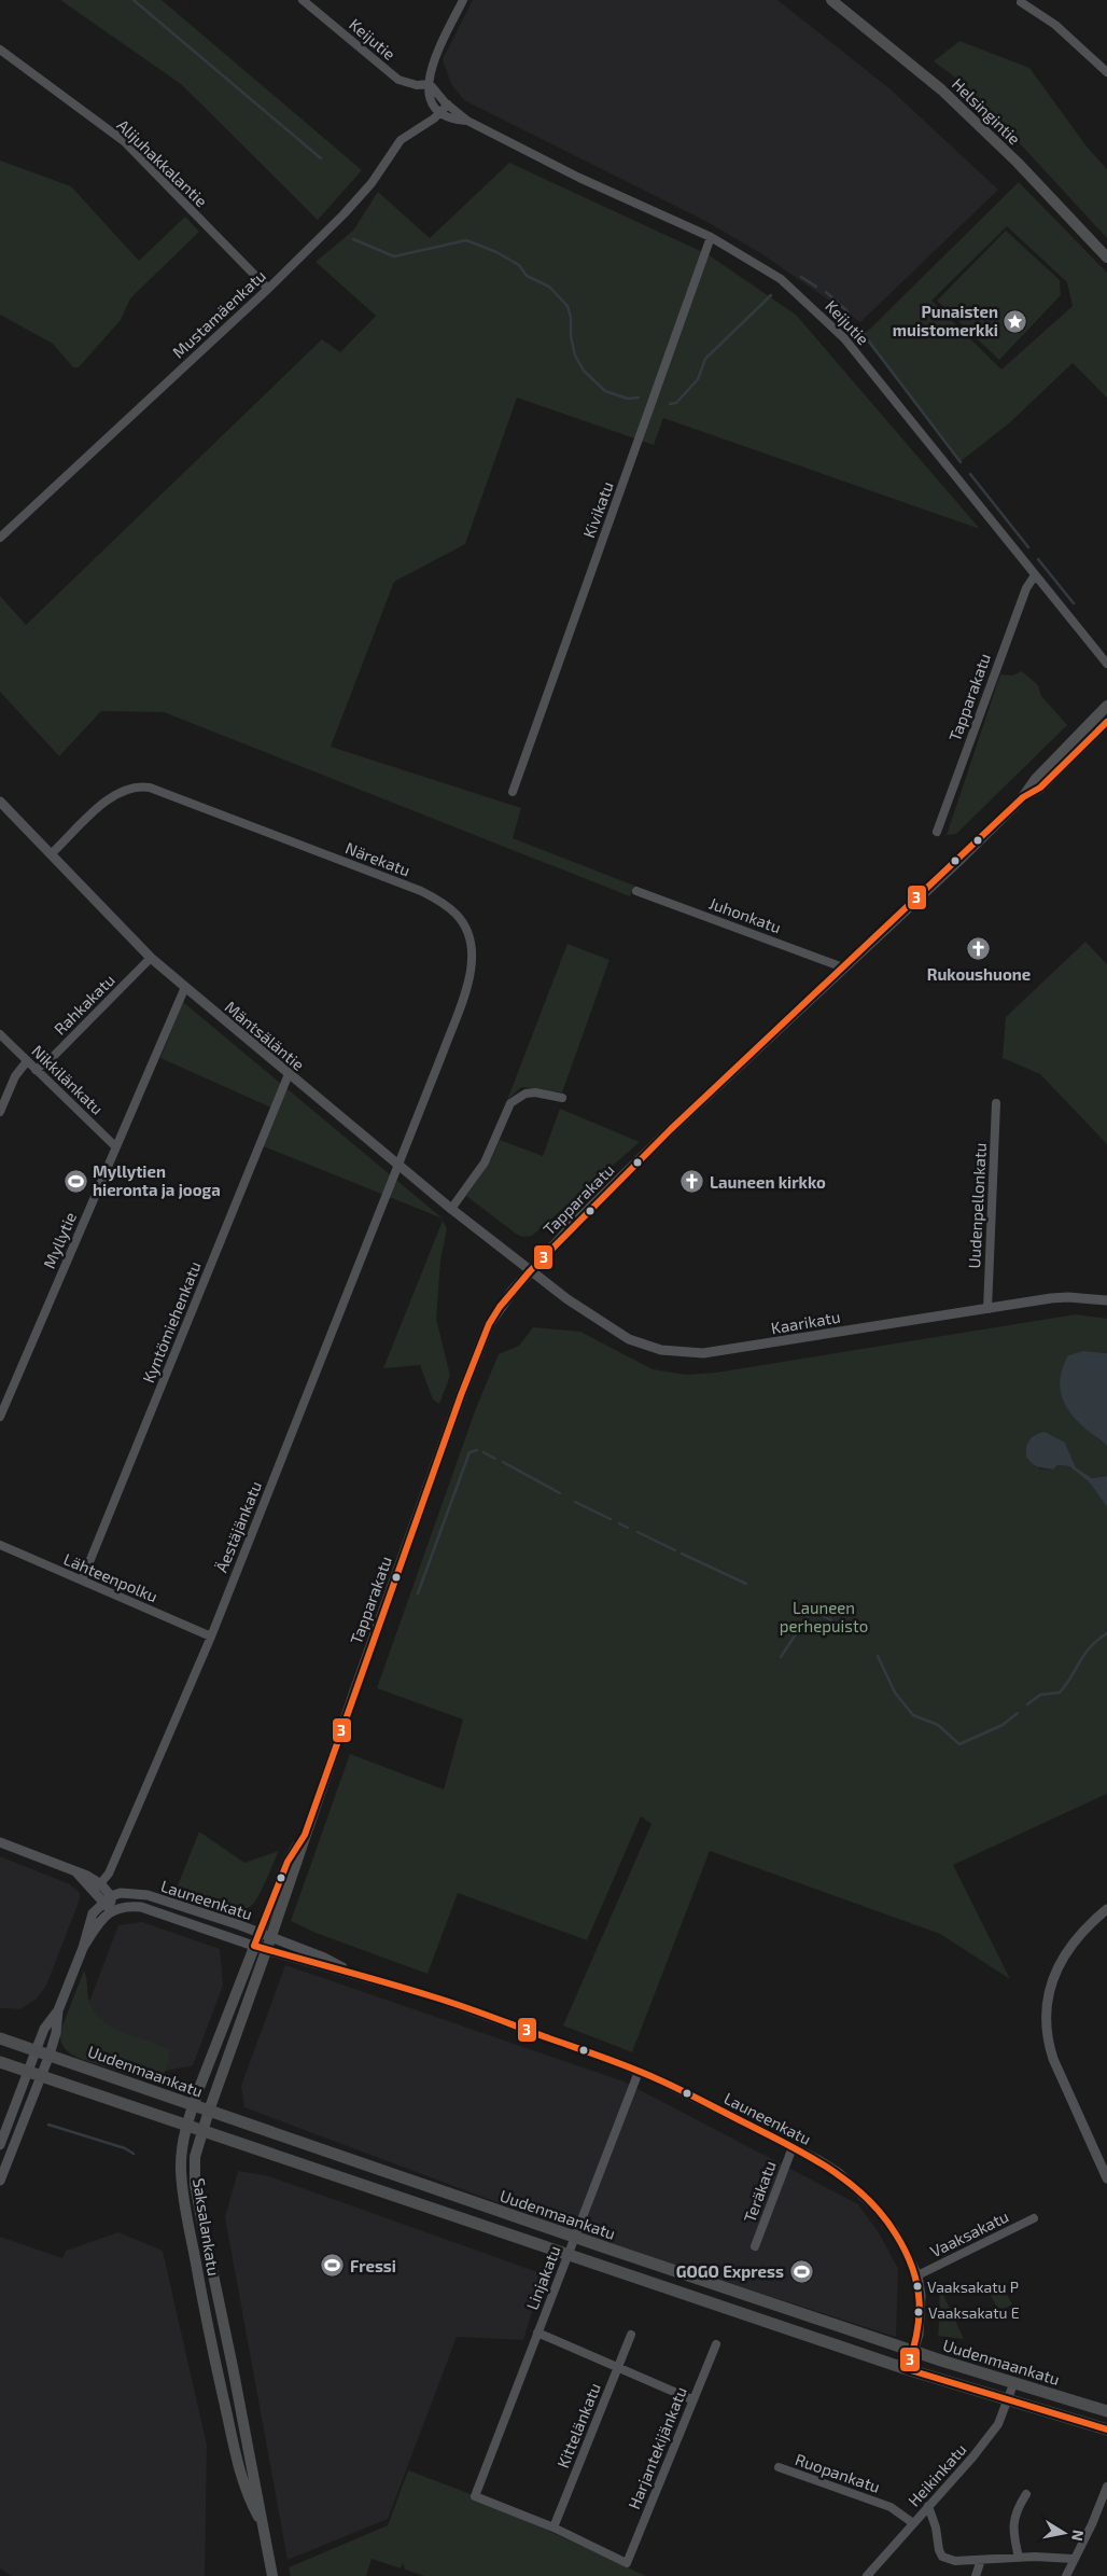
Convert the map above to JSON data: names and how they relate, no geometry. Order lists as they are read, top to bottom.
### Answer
{
  "streets": {
    "main road": [
      "Helsingintie",
      "Tapparakatu",
      "Uudenmaankatu",
      "Saksalankatu"
    ],
    "street": [
      "Keijutie",
      "Alijuhakkalantie",
      "Mustamäenkatu",
      "Kivikatu",
      "Närekatu",
      "Juhonkatu",
      "Rahkakatu",
      "Mäntsäläntie",
      "Nikkilänkatu",
      "Uudenpellonkatu",
      "Myllytie",
      "Kyntömiehenkatu",
      "Kaarikatu",
      "Äestäjänkatu",
      "Lähteenpolku",
      "Launeenkatu",
      "Teräkatu",
      "Vaaksakatu",
      "Linjakatu",
      "Kittelänkatu",
      "Harjantekijänkatu",
      "Ruopankatu",
      "Heikinkatu"
    ]
  },
  "crossings": [
    ["Keijutie", "Mustamäenkatu"],
    ["Keijutie", "Kivikatu"],
    ["Keijutie", "Tapparakatu"],
    ["Alijuhakkalantie", "Mustamäenkatu"],
    ["Tapparakatu", "Juhonkatu"],
    ["Tapparakatu", "Mäntsäläntie"],
    ["Tapparakatu", "Kaarikatu"],
    ["Tapparakatu", "Launeenkatu"],
    ["Tapparakatu", "Saksalankatu"],
    ["Närekatu", "Mäntsäläntie"],
    ["Närekatu", "Äestäjänkatu"],
    ["Rahkakatu", "Mäntsäläntie"],
    ["Rahkakatu", "Nikkilänkatu"],
    ["Mäntsäläntie", "Myllytie"],
    ["Mäntsäläntie", "Kyntömiehenkatu"],
    ["Mäntsäläntie", "Kaarikatu"],
    ["Mäntsäläntie", "Äestäjänkatu"],
    ["Nikkilänkatu", "Myllytie"],
    ["Uudenpellonkatu", "Kaarikatu"],
    ["Kyntömiehenkatu", "Lähteenpolku"],
    ["Äestäjänkatu", "Lähteenpolku"],
    ["Launeenkatu", "Uudenmaankatu"],
    ["Launeenkatu", "Teräkatu"],
    ["Launeenkatu", "Saksalankatu"],
    ["Launeenkatu", "Vaaksakatu"],
    ["Launeenkatu", "Linjakatu"],
    ["Uudenmaankatu", "Saksalankatu"],
    ["Uudenmaankatu", "Linjakatu"],
    ["Uudenmaankatu", "Heikinkatu"],
    ["Linjakatu", "Kittelänkatu"],
    ["Linjakatu", "Harjantekijänkatu"],
    ["Kittelänkatu", "Harjantekijänkatu"],
    ["Ruopankatu", "Heikinkatu"]
  ],
  "parks": ["Launeen perhepuisto"],
  "places": {
    "place": ["Punaisten muistomerkki"],
    "church": ["Rukoushuone", "Launeen kirkko"],
    "sports": ["Myllytien hieronta ja jooga", "Fressi", "GOGO Express"],
    "other": ["Vaaksakatu P", "Vaaksakatu E"]
  },
  "lines": ["transit line 3"],
  "north": "right"
}
